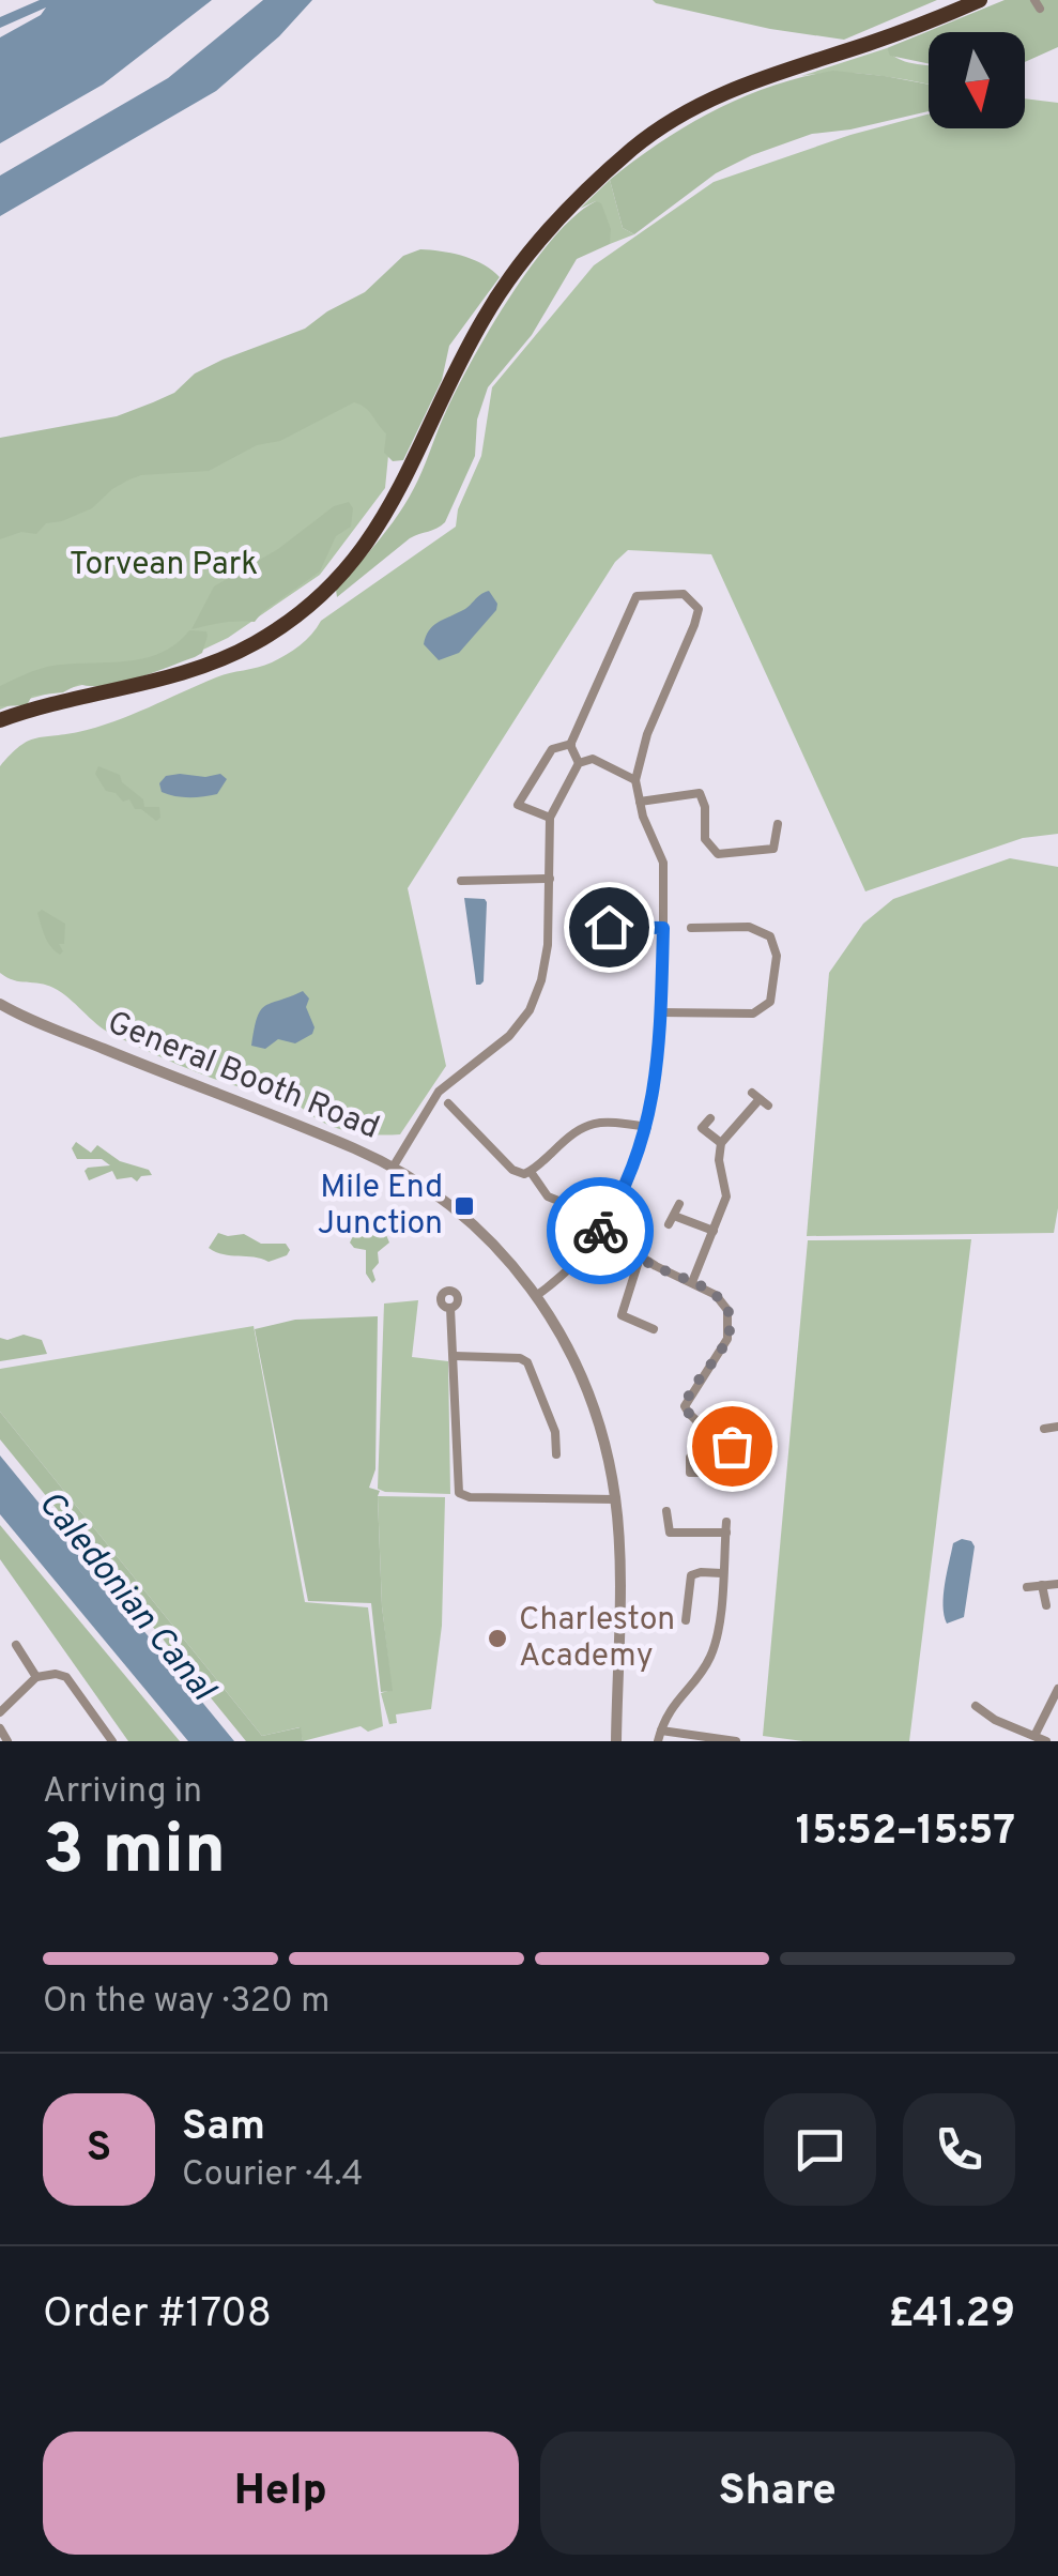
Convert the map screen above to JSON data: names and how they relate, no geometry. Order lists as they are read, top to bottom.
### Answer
{
  "streets": {
    "street": ["General Booth Road"]
  },
  "water": ["Caledonian Canal"],
  "parks": ["Torvean Park"],
  "places": {
    "transit": ["Mile End Junction"],
    "other": ["Charleston Academy"]
  },
  "north": "bottom",
  "page": {
    "heading": ["3 min", "Arriving in", "15:52–15:57"],
    "panel": [
      "Sam",
      "Courier · 4.4",
      "Order #1708",
      "£41.29"
    ],
    "bar": "On the way · 320 m",
    "round": "S",
    "buttons": ["Help", "Share"]
  }
}
